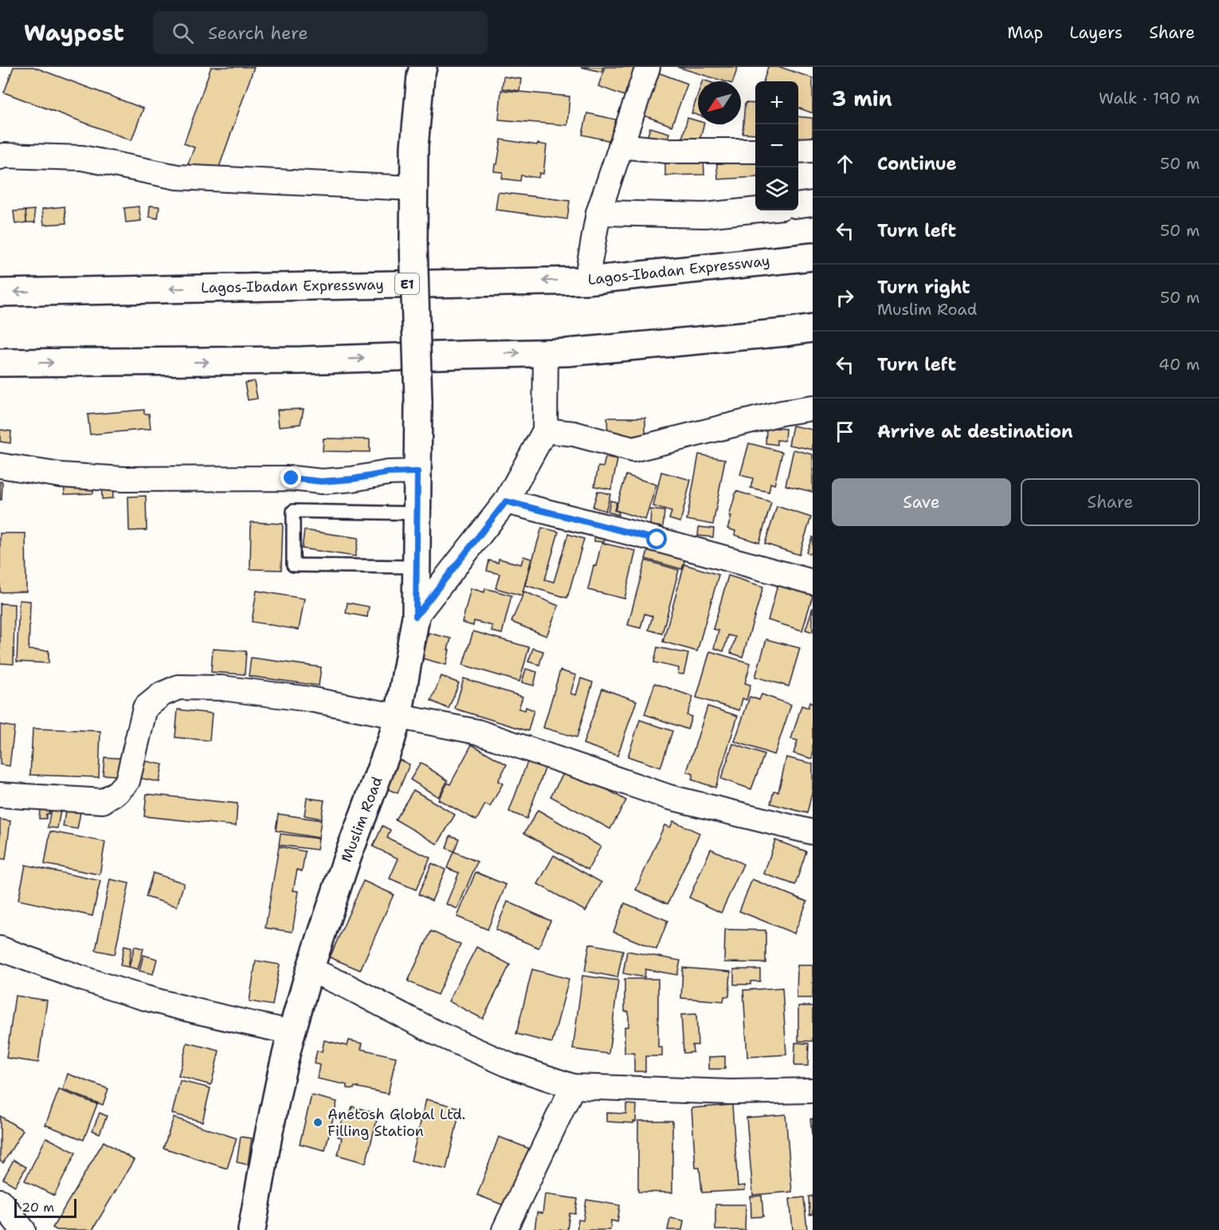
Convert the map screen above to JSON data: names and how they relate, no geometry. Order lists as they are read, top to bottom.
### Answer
{
  "streets": {
    "main road": ["Lagos-Ibadan Expressway", "E1", "Muslim Road"]
  },
  "places": ["Anetosh Global Ltd. Filling Station"],
  "scale_bar": "20 m",
  "north": "bottom left",
  "page": {
    "header": "Waypost",
    "search": "Search here",
    "nav": ["Map", "Layers", "Share"],
    "heading": ["3 min", "Walk · 190 m"],
    "map_buttons": ["+", "−"],
    "list": [
      ["Continue", "50 m"],
      ["Turn left", "50 m"],
      ["Turn right", "Muslim Road", "50 m"],
      ["Turn left", "40 m"],
      "Arrive at destination"
    ],
    "buttons": ["Save", "Share"],
    "scale": "20 m"
  }
}
